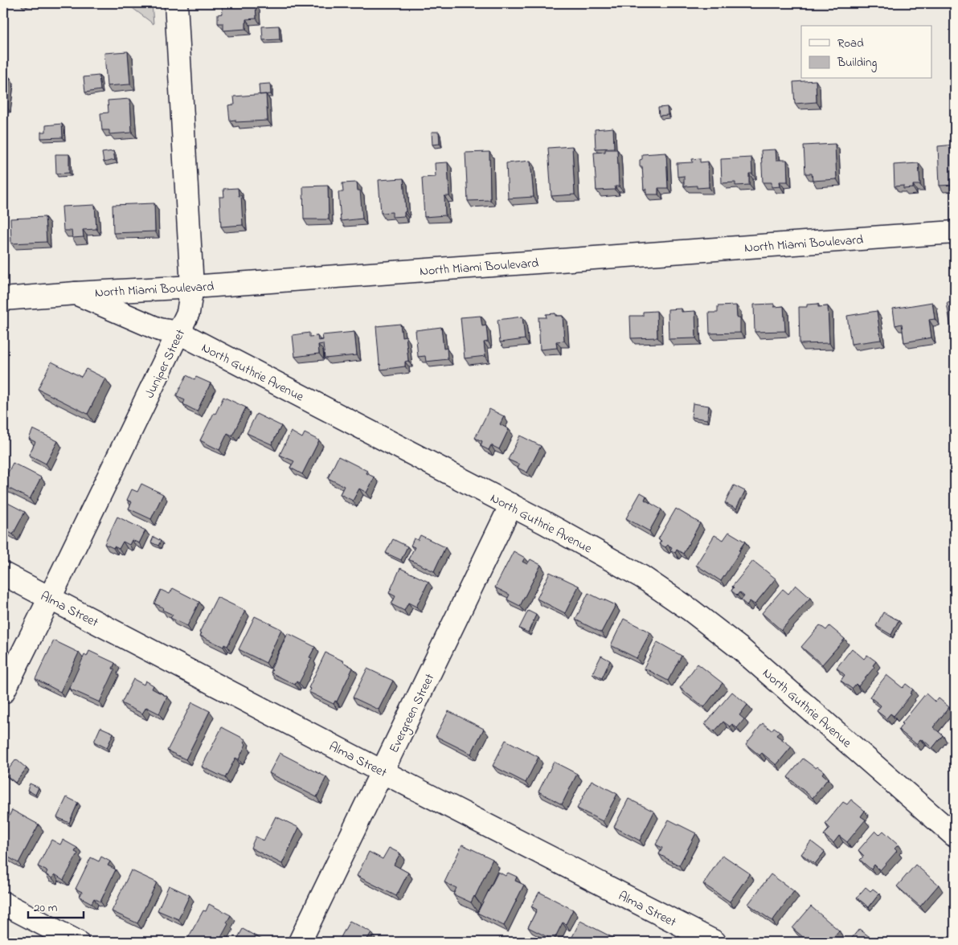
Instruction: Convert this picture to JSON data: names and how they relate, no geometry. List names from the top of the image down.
{
  "streets": {
    "street": [
      "North Miami Boulevard",
      "Juniper Street",
      "North Guthrie Avenue",
      "Alma Street",
      "Evergreen Street"
    ]
  },
  "crossings": [
    ["North Miami Boulevard", "Juniper Street"],
    ["North Miami Boulevard", "North Guthrie Avenue"],
    ["Juniper Street", "North Guthrie Avenue"],
    ["Juniper Street", "Alma Street"],
    ["North Guthrie Avenue", "Evergreen Street"],
    ["Alma Street", "Evergreen Street"]
  ],
  "legend": ["Road", "Building"],
  "scale_bar": "20 m"
}
